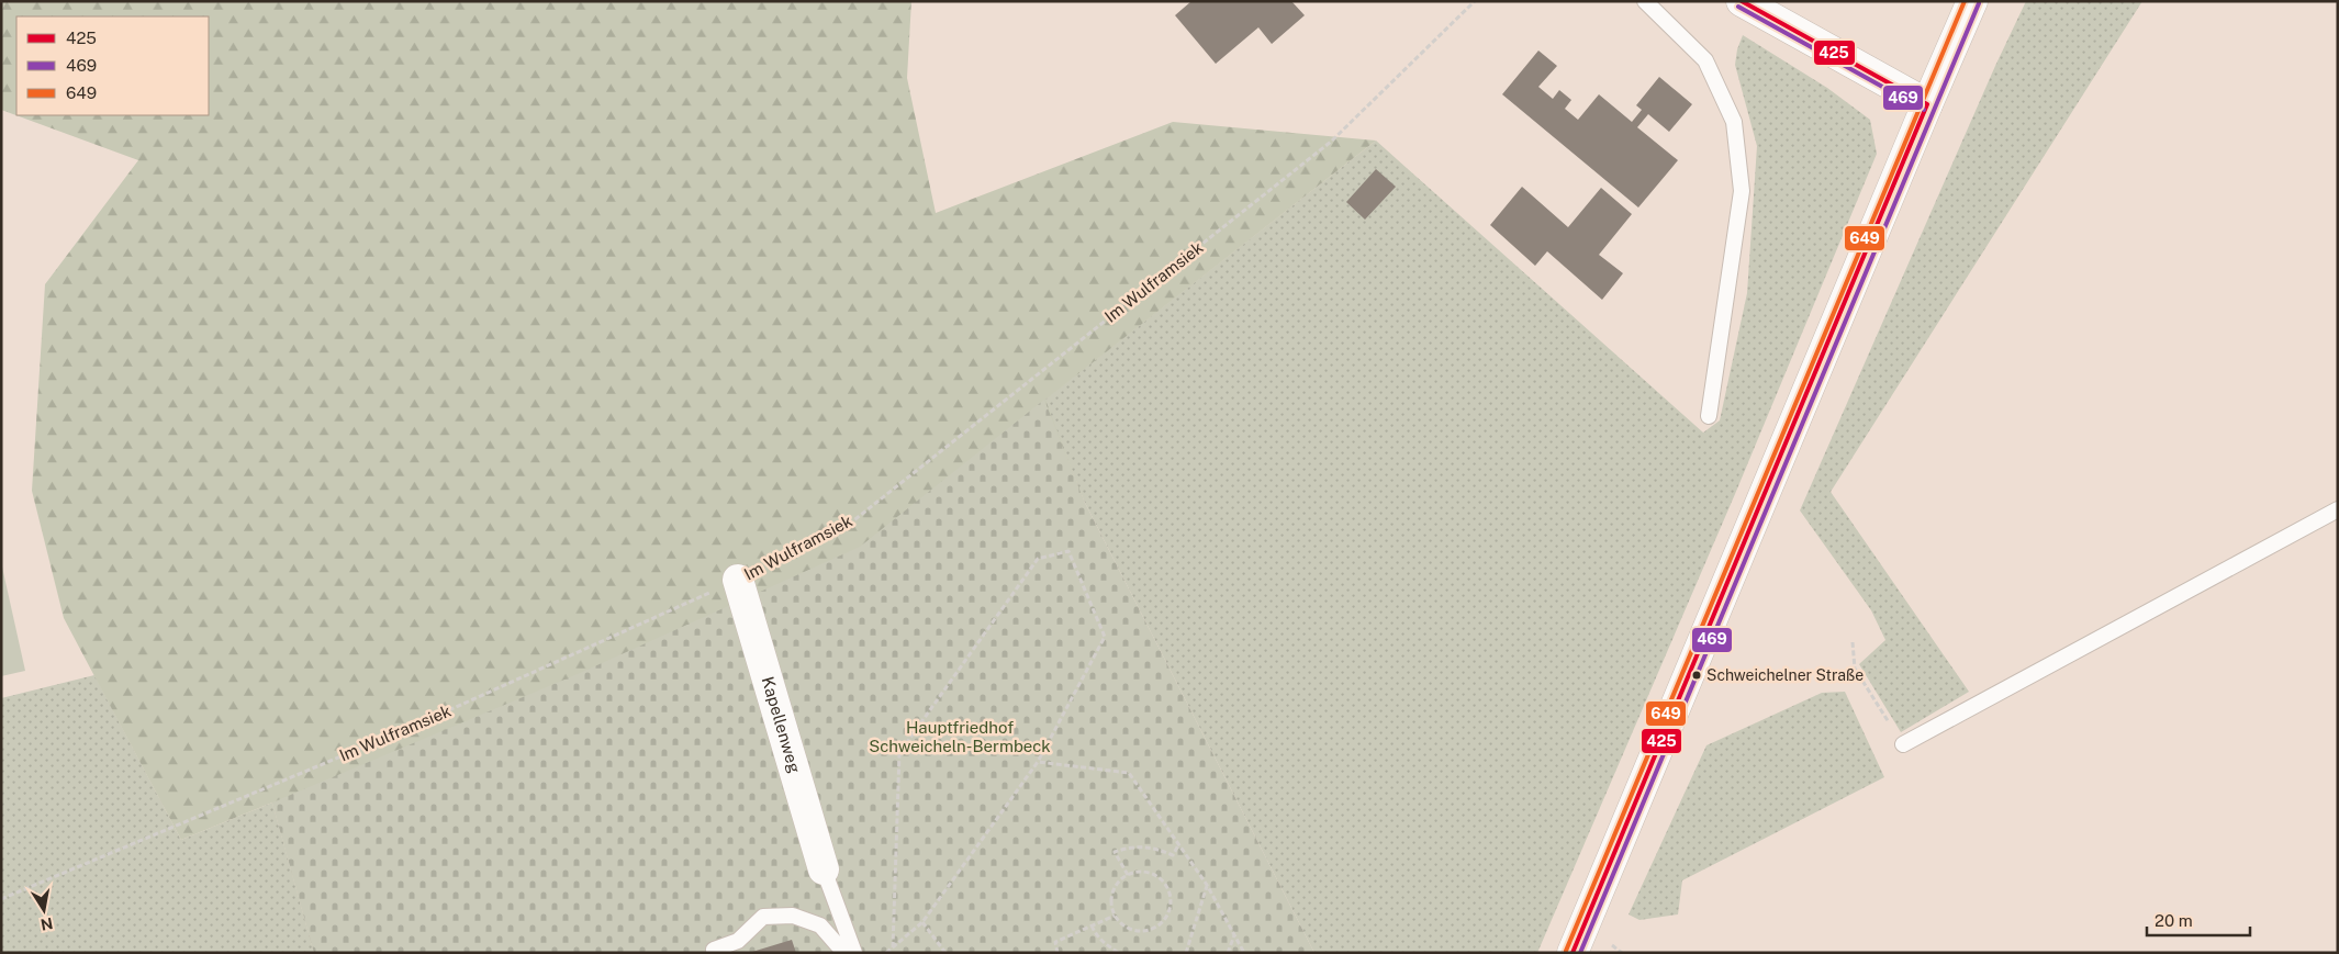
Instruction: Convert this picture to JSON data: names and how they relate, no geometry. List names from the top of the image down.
{
  "streets": {
    "street": ["Kapellenweg"],
    "path": ["Im Wulframsiek"]
  },
  "crossings": [
    ["Im Wulframsiek", "Kapellenweg"]
  ],
  "parks": ["Hauptfriedhof Schweicheln-Bermbeck"],
  "places": ["Schweichelner Straße"],
  "lines": ["transit line 425", "transit line 649", "transit line 469"],
  "legend": ["425", "469", "649"],
  "scale_bar": "20 m",
  "north": "bottom"
}
